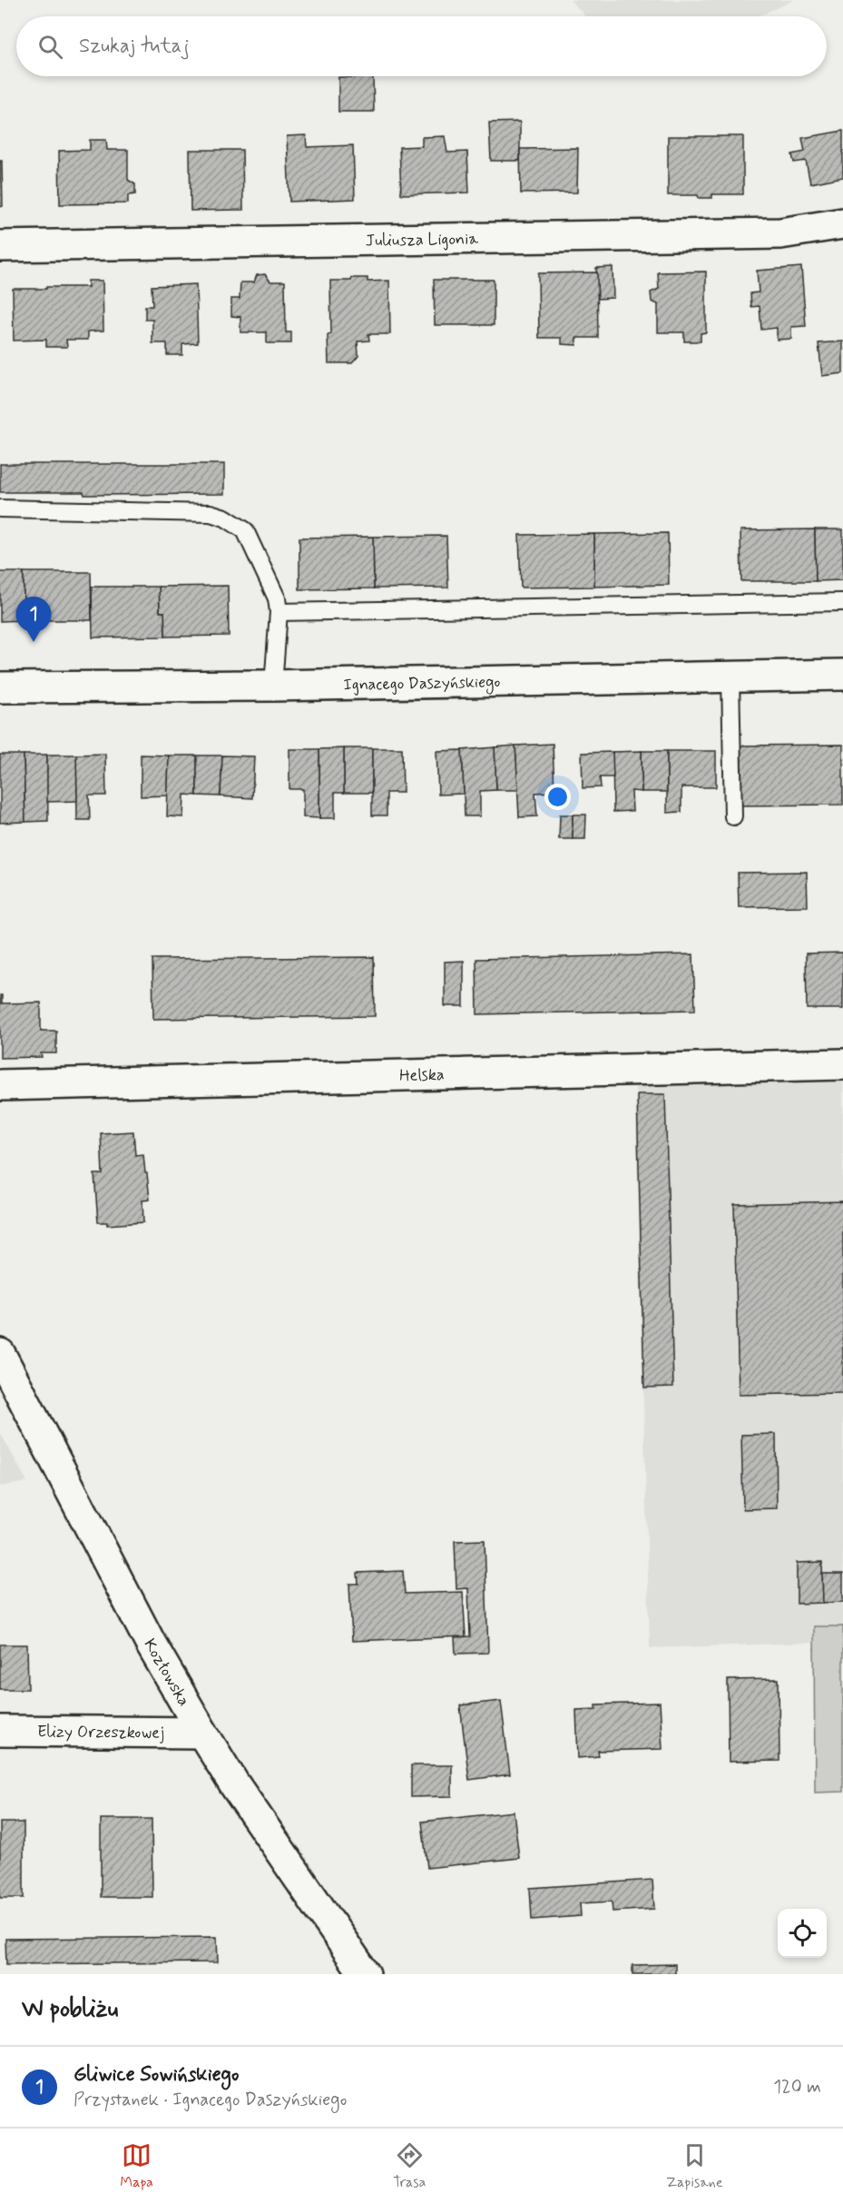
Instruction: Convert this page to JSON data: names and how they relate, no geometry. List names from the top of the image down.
{
  "streets": {
    "street": [
      "Juliusza Ligonia",
      "Ignacego Daszyńskiego",
      "Helska",
      "Kozłowska",
      "Elizy Orzeszkowej"
    ]
  },
  "crossings": [
    ["Kozłowska", "Elizy Orzeszkowej"]
  ],
  "page": {
    "search": "Szukaj tutaj",
    "pins": "1",
    "heading": "W pobliżu",
    "list": [
      {
        "mark": "1",
        "name": "Gliwice Sowińskiego",
        "note": "Przystanek · Ignacego Daszyńskiego",
        "value": "120 m"
      }
    ],
    "nav": ["Mapa", "Trasa", "Zapisane"]
  }
}
